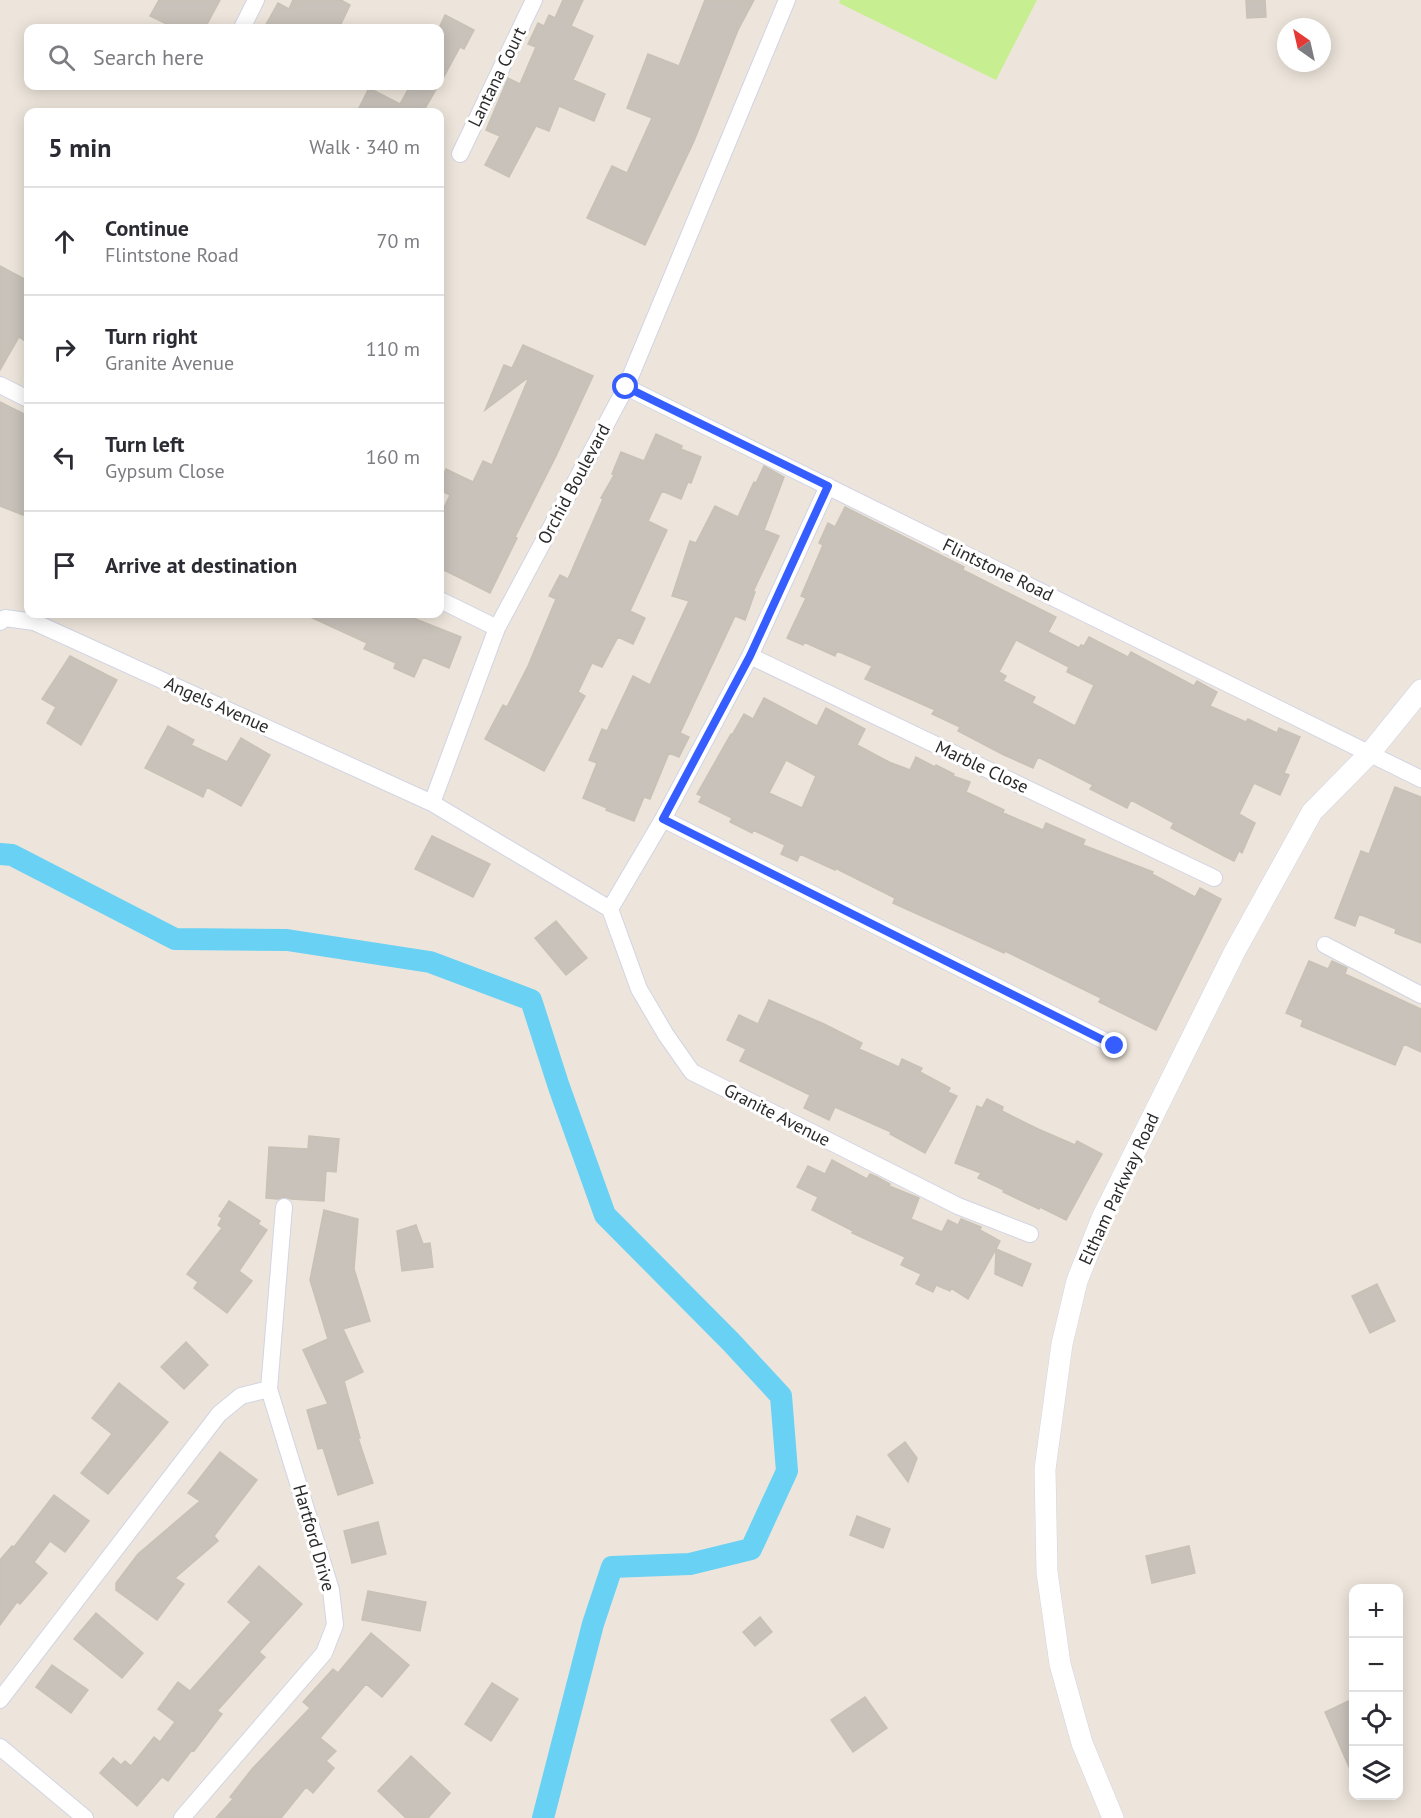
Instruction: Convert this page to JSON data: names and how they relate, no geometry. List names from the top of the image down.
{
  "streets": {
    "street": [
      "Lantana Court",
      "Orchid Boulevard",
      "Flintstone Road",
      "Angels Avenue",
      "Marble Close",
      "Granite Avenue",
      "Eltham Parkway Road",
      "Hartford Drive"
    ]
  },
  "crossings": [
    ["Orchid Boulevard", "Flintstone Road"],
    ["Orchid Boulevard", "Angels Avenue"],
    ["Flintstone Road", "Eltham Parkway Road"]
  ],
  "north": "top left",
  "page": {
    "search": "Search here",
    "heading": ["5 min", "Walk · 340 m"],
    "list": [
      ["Continue", "Flintstone Road", "70 m"],
      ["Turn right", "Granite Avenue", "110 m"],
      ["Turn left", "Gypsum Close", "160 m"],
      "Arrive at destination"
    ],
    "map_buttons": ["+", "−"]
  }
}
